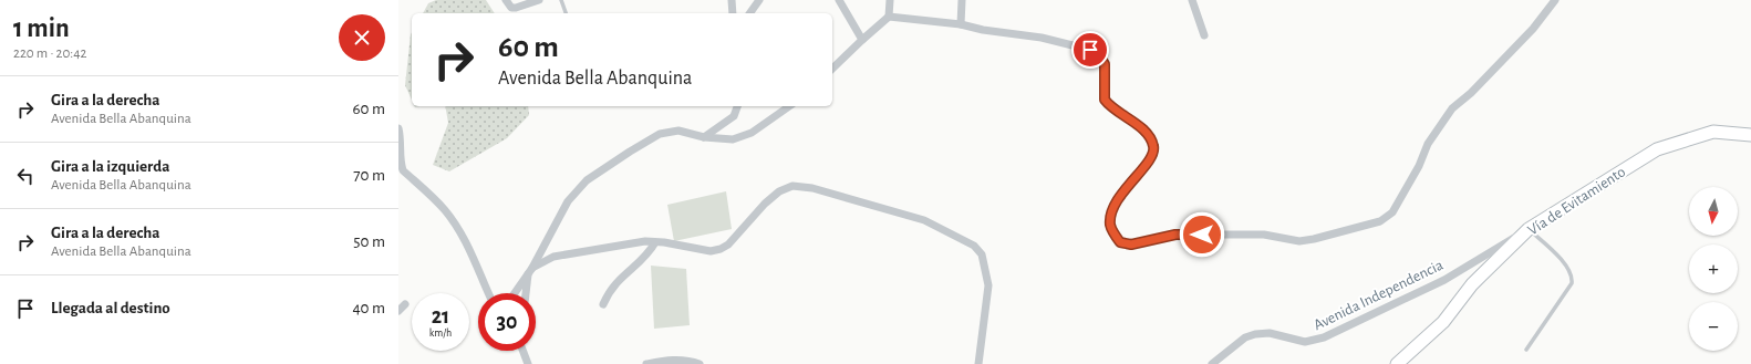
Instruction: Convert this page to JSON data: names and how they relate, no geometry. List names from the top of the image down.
{
  "streets": {
    "main road": ["Vía de Evitamiento"],
    "street": ["Avenida Independencia"]
  },
  "crossings": [
    ["Vía de Evitamiento", "Avenida Independencia"]
  ],
  "north": "bottom",
  "page": {
    "heading": ["1 min", "220 m · 20:42"],
    "turn": ["60 m", "Avenida Bella Abanquina"],
    "list": [
      {
        "name": "Gira a la derecha",
        "note": "Avenida Bella Abanquina",
        "value": "60 m"
      },
      {
        "name": "Gira a la izquierda",
        "note": "Avenida Bella Abanquina",
        "value": "70 m"
      },
      {
        "name": "Gira a la derecha",
        "note": "Avenida Bella Abanquina",
        "value": "50 m"
      },
      {
        "name": "Llegada al destino",
        "value": "40 m"
      }
    ],
    "map_buttons": ["+", "−"],
    "speed": "21 km/h",
    "limit": "30"
  }
}
